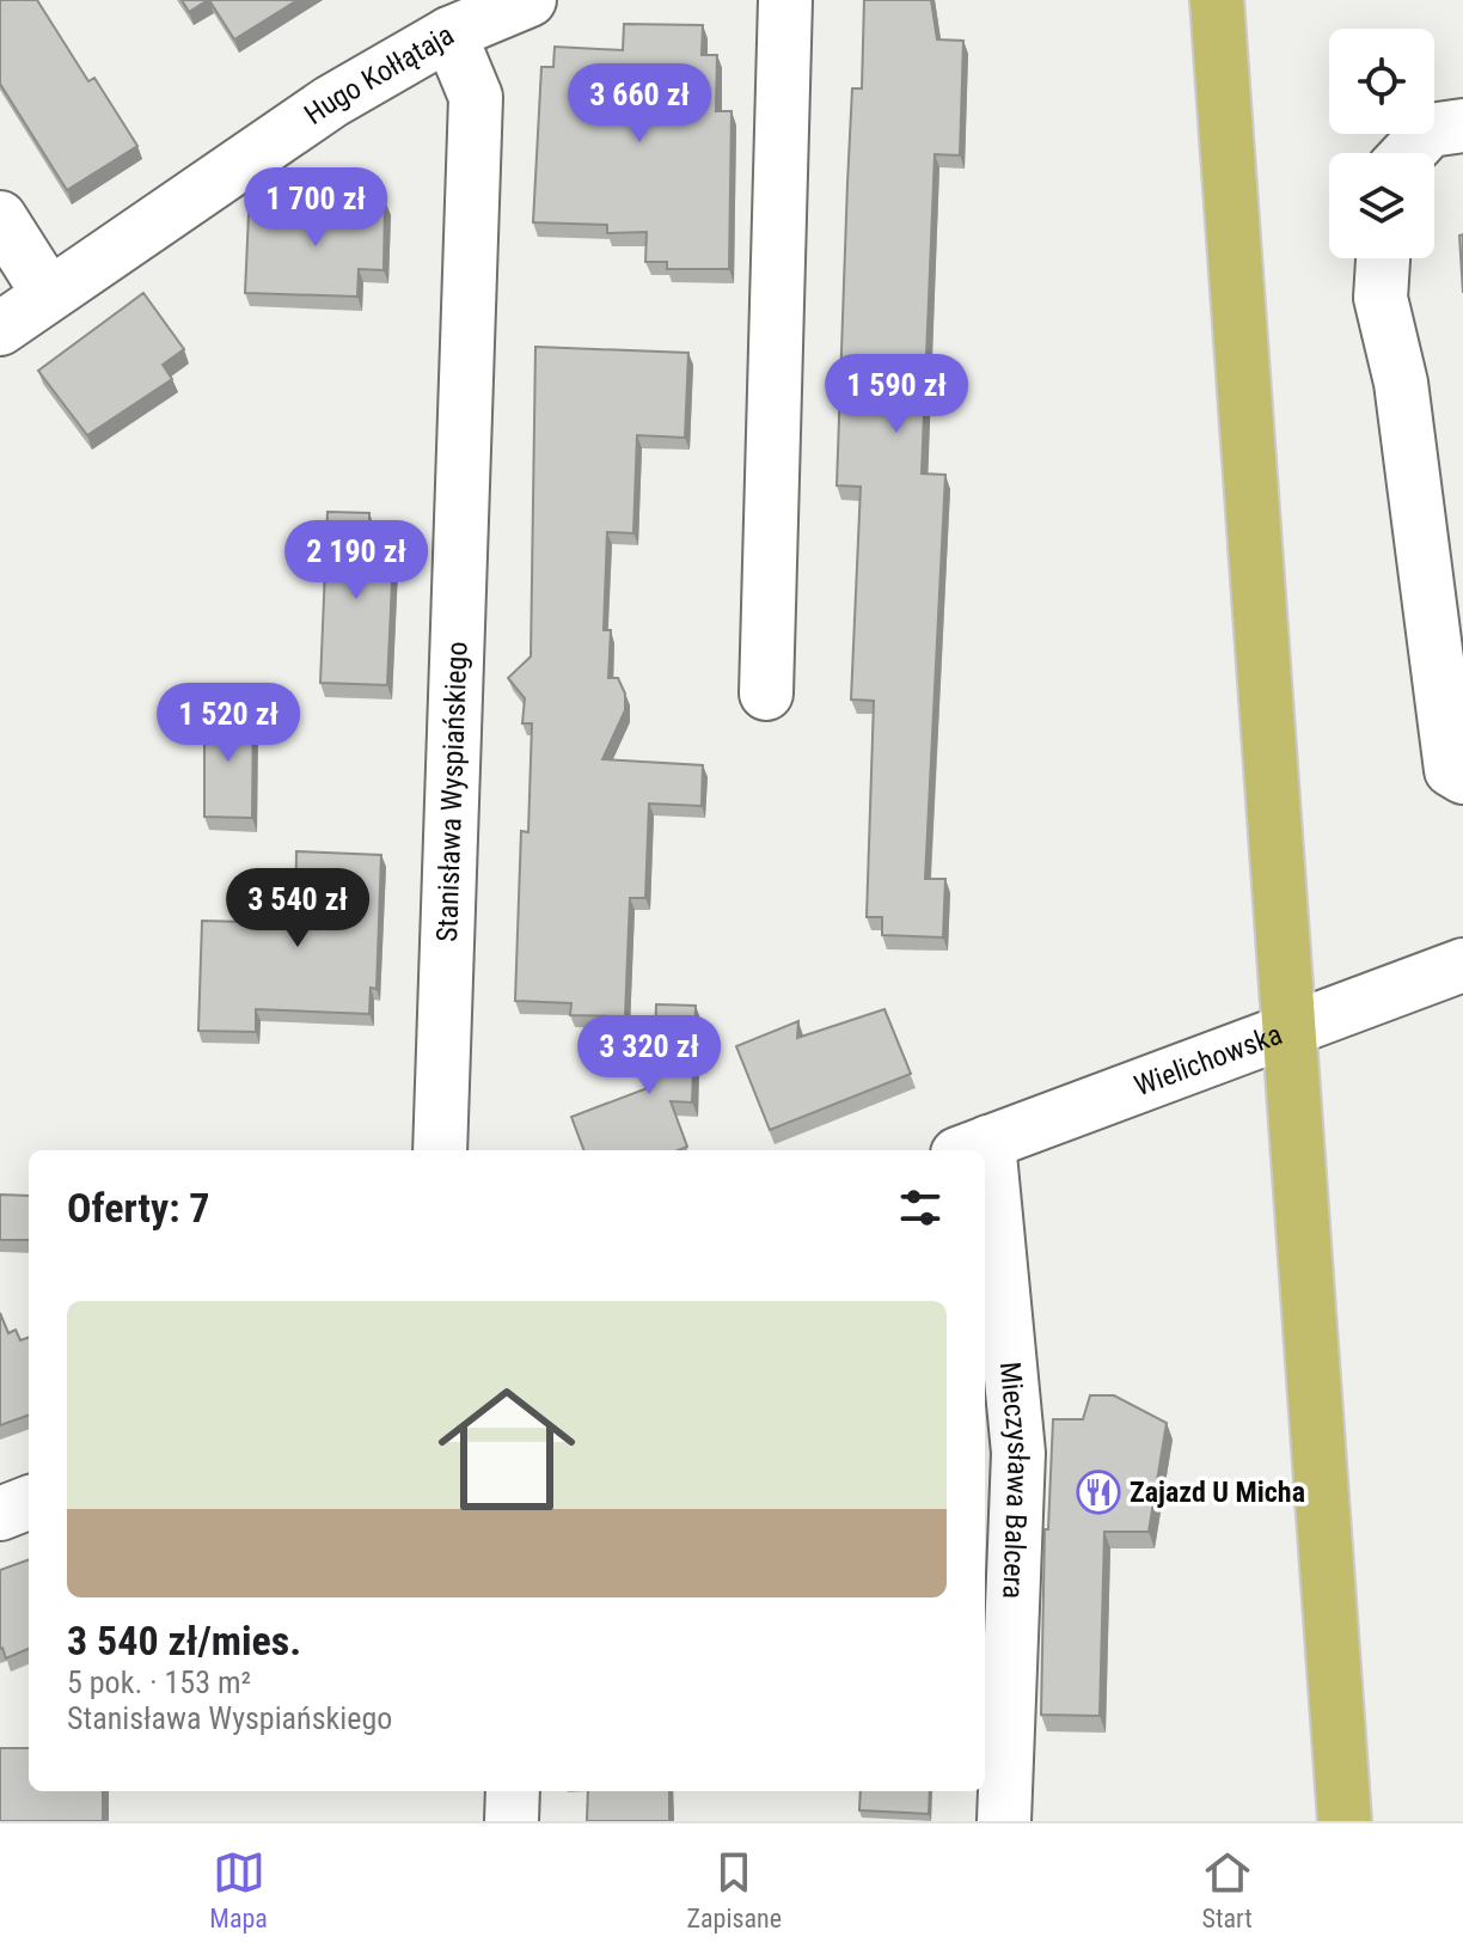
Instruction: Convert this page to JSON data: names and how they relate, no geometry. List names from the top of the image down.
{
  "streets": {
    "street": [
      "Hugo Kołłątaja",
      "Stanisława Wyspiańskiego",
      "Wielichowska",
      "Mieczysława Balcera"
    ]
  },
  "crossings": [
    ["Hugo Kołłątaja", "Stanisława Wyspiańskiego"]
  ],
  "places": {
    "restaurant": ["Zajazd U Micha"]
  },
  "page": {
    "price": [
      "3 660 zł",
      "1 700 zł",
      "1 590 zł",
      "2 190 zł",
      "1 520 zł",
      "3 540 zł",
      "3 320 zł"
    ],
    "heading": "Oferty: 7",
    "list": [
      {
        "name": "3 540 zł/mies.",
        "note": "5 pok. · 153 m² · Stanisława Wyspiańskiego"
      }
    ],
    "tabs": ["Mapa", "Zapisane", "Start"]
  }
}
